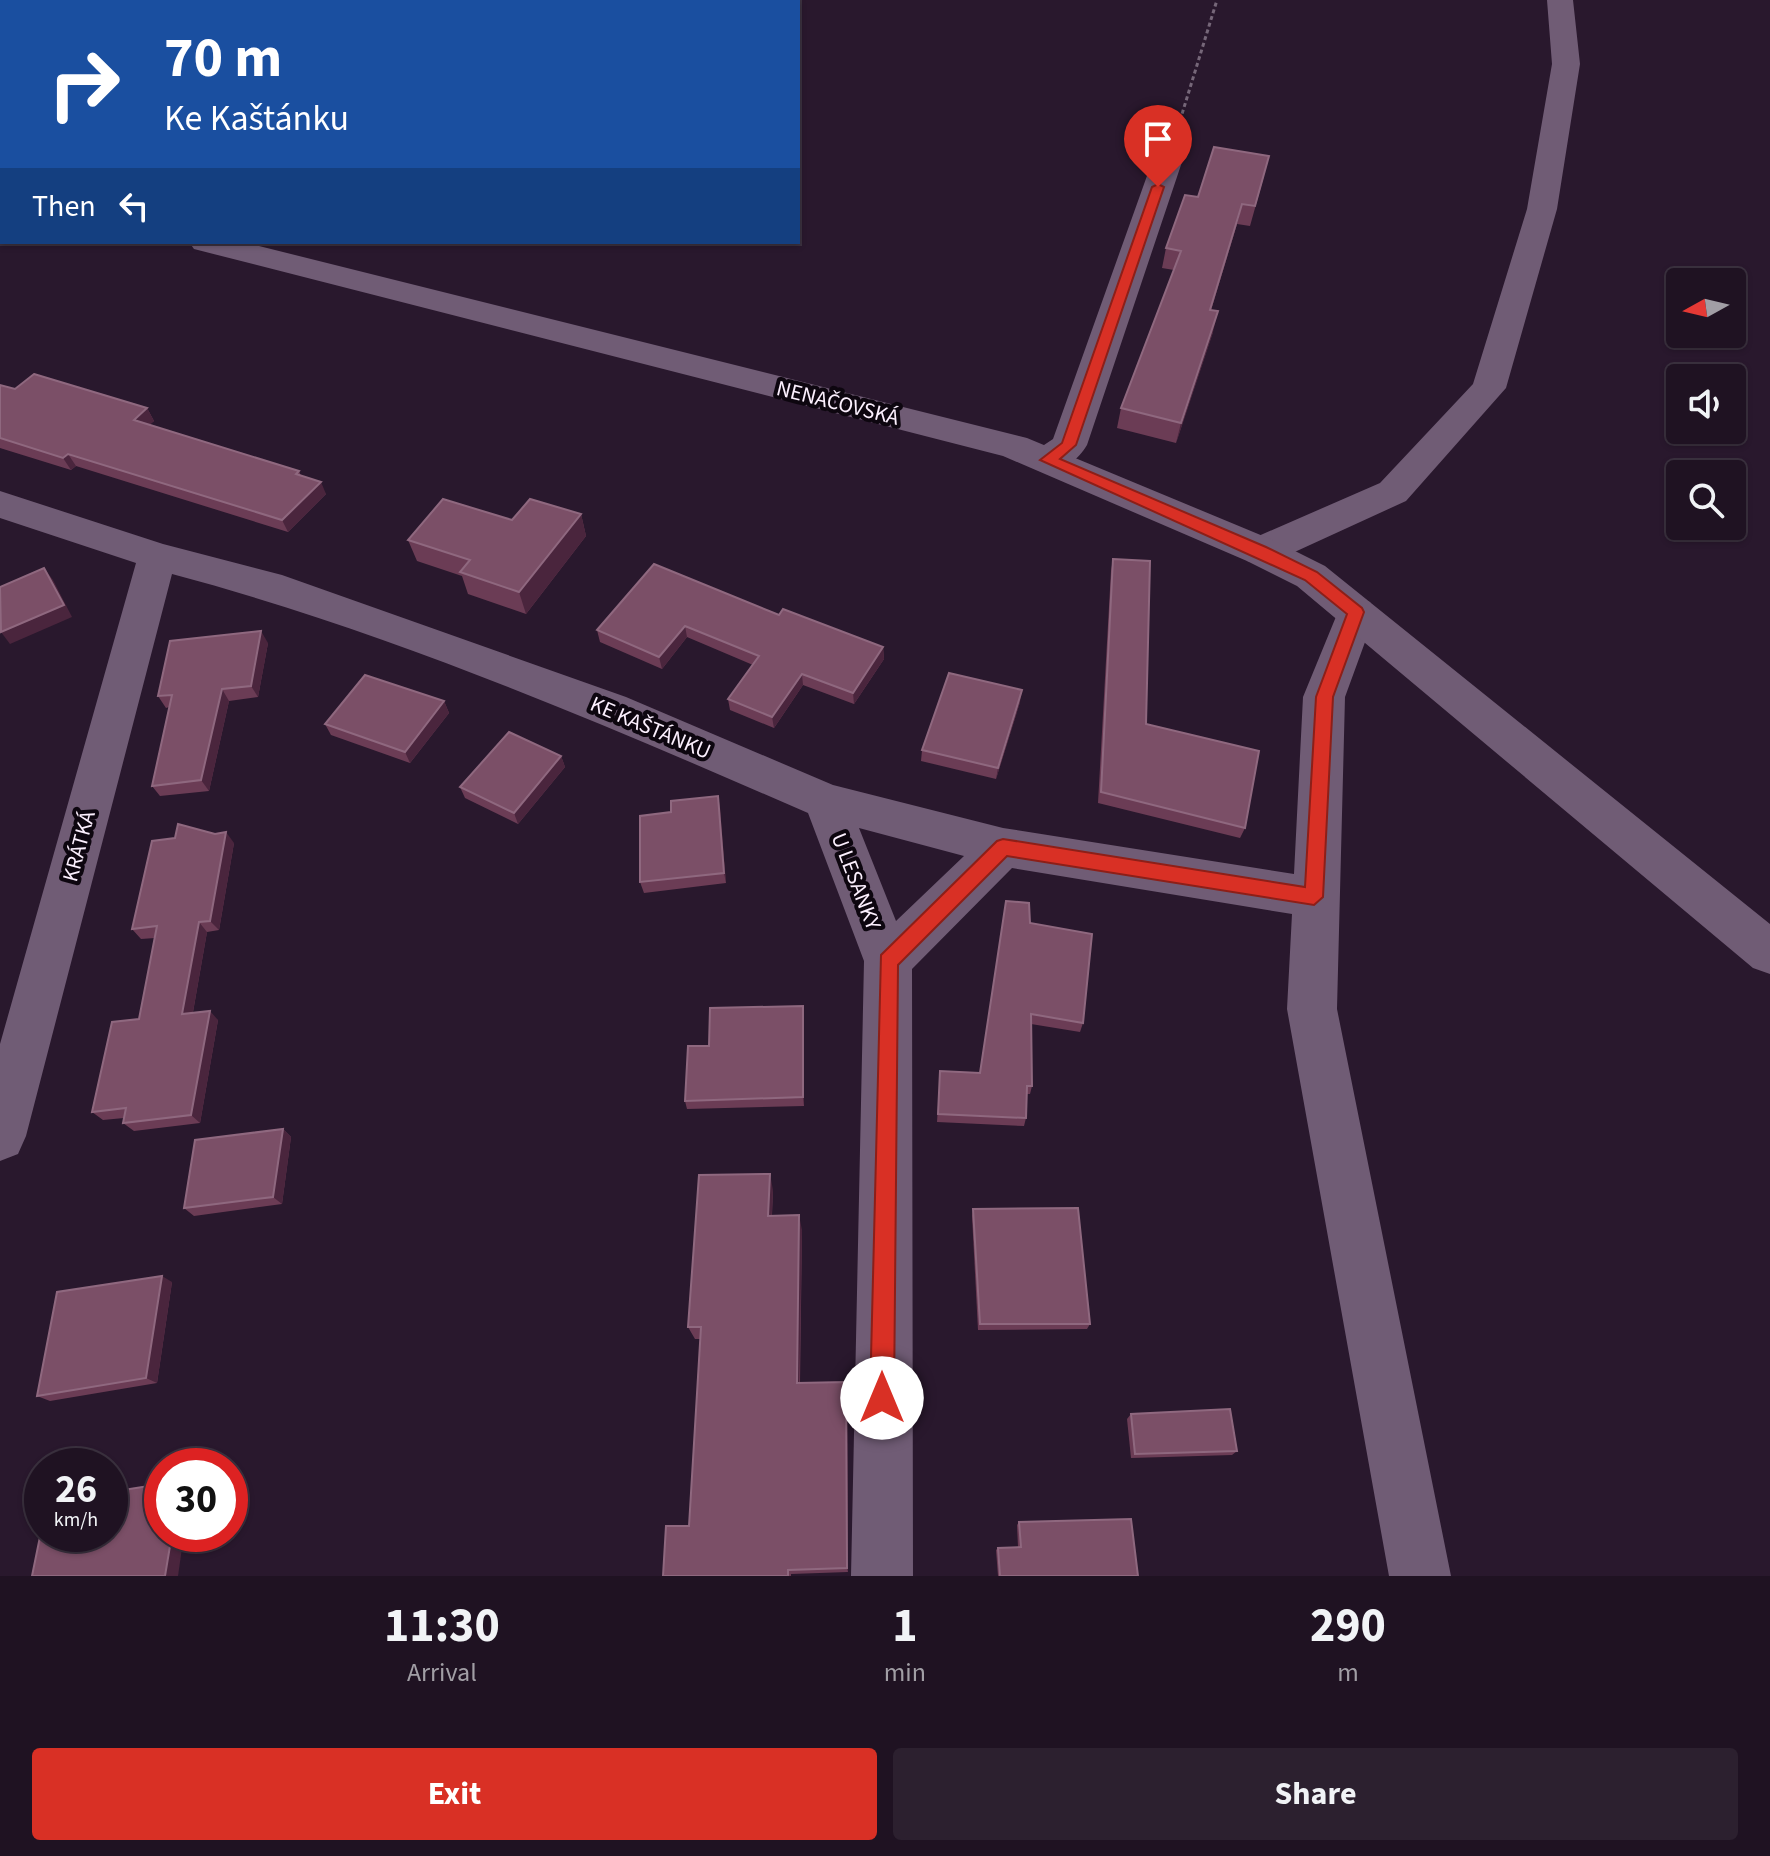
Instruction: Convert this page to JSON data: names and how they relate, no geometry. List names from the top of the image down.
{
  "streets": {
    "street": [
      "NENAČOVSKÁ",
      "KE KAŠTÁNKU",
      "KRÁTKÁ",
      "U LESANKY"
    ]
  },
  "crossings": [
    ["KE KAŠTÁNKU", "KRÁTKÁ"],
    ["KE KAŠTÁNKU", "U LESANKY"]
  ],
  "north": "left",
  "page": {
    "turn": ["70 m", "Ke Kaštánku"],
    "then": "Then",
    "speed": "26 km/h",
    "limit": "30",
    "eta": [
      "11:30",
      "Arrival",
      "1",
      "min",
      "290",
      "m"
    ],
    "buttons": ["Exit", "Share"]
  }
}
